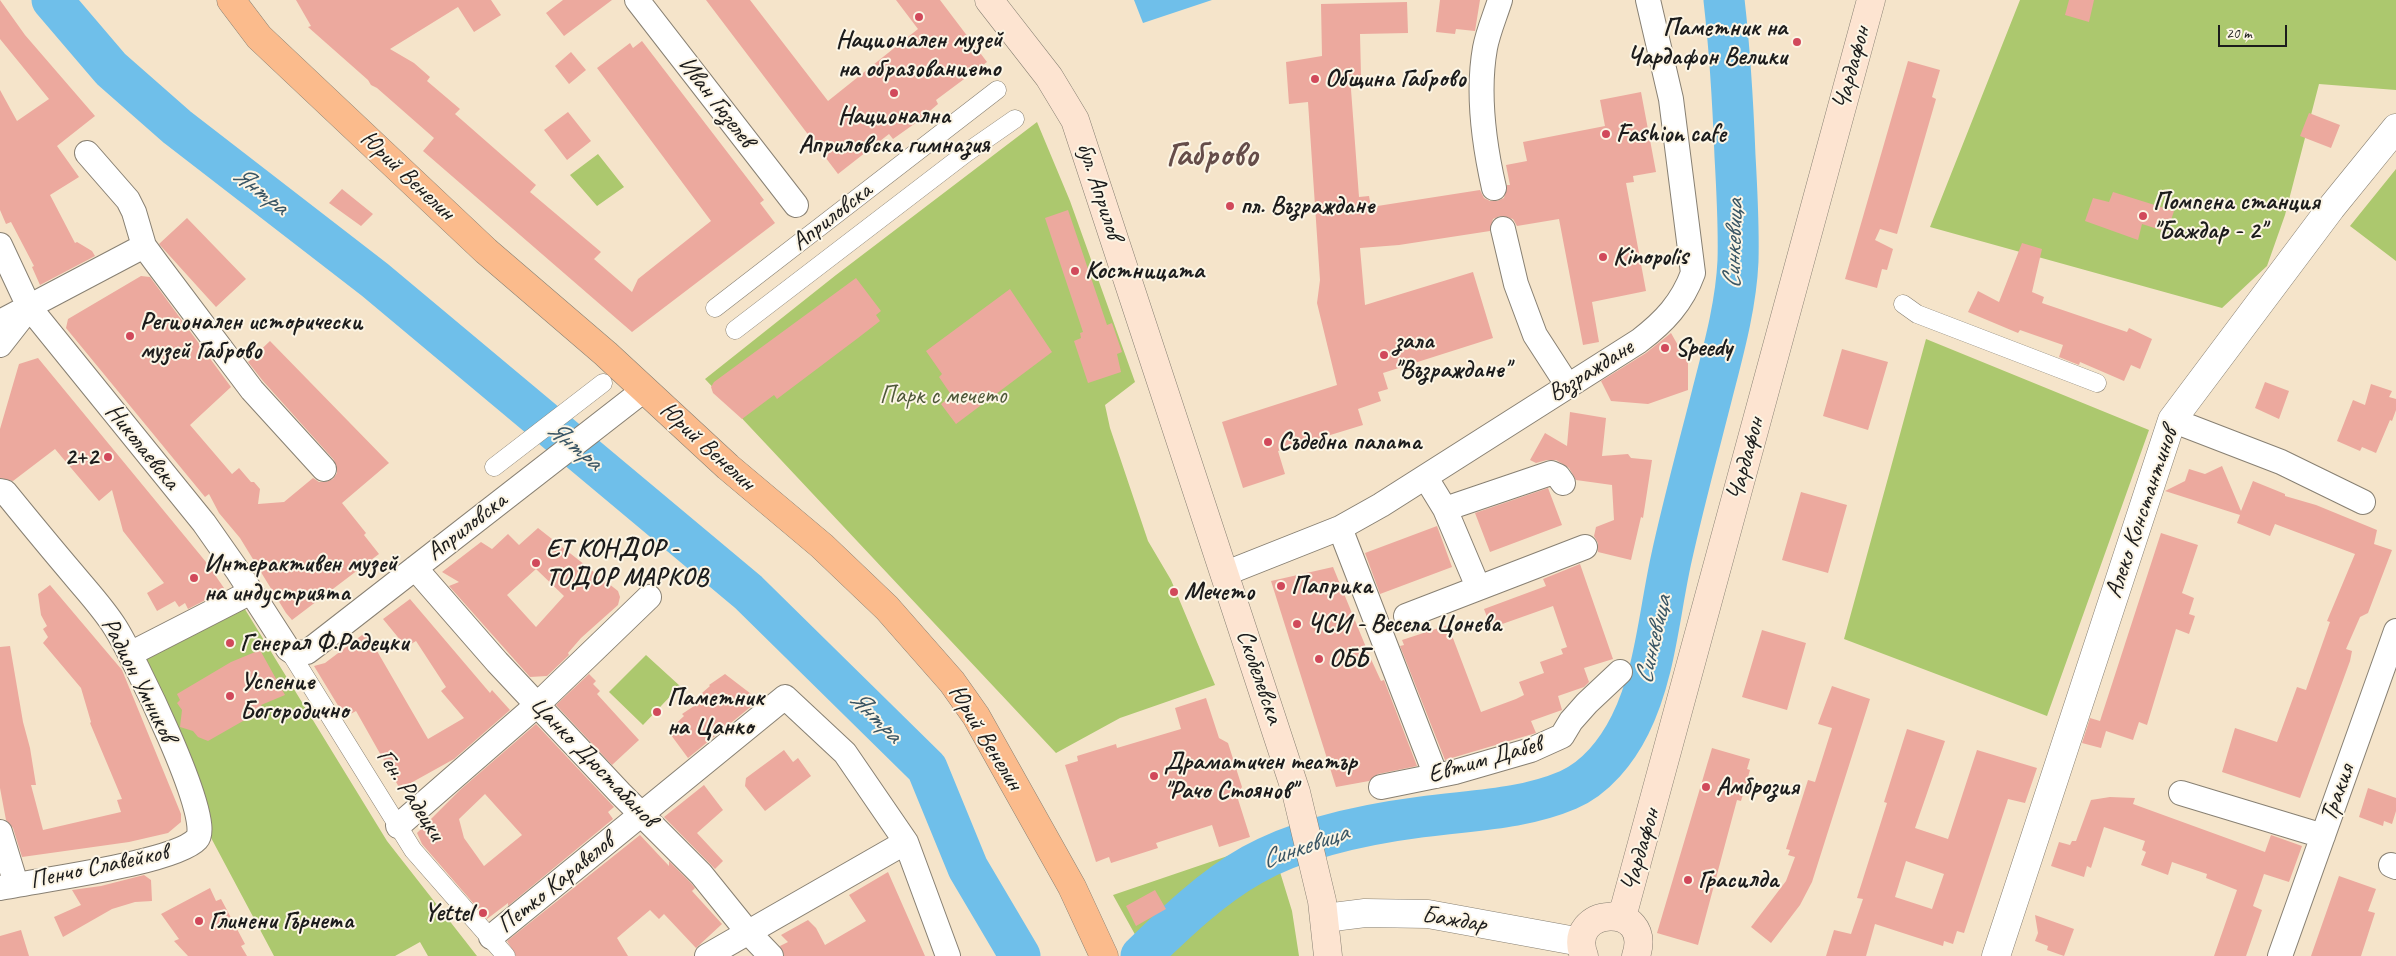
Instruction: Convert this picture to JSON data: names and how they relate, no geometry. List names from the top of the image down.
{
  "streets": {
    "main road": [
      "Чардафон",
      "Юрий Венелин",
      "бул. Априлов",
      "Скобелевска"
    ],
    "street": [
      "Иван Гюзелев",
      "Априловска",
      "Възраждане",
      "Николаевска",
      "Алеко Константинов",
      "Радион Умников",
      "Евтим Дабев",
      "Цанко Дюстабанов",
      "Тракия",
      "Ген. Радецки",
      "Пенчо Славейков",
      "Петко Каравелов",
      "Баждар"
    ]
  },
  "crossings": [
    ["Юрий Венелин", "Априловска"],
    ["бул. Априлов", "Възраждане"],
    ["бул. Априлов", "Скобелевска"],
    ["Априловска", "Николаевска"],
    ["Априловска", "Цанко Дюстабанов"],
    ["Априловска", "Ген. Радецки"],
    ["Възраждане", "Скобелевска"],
    ["Николаевска", "Ген. Радецки"],
    ["Скобелевска", "Баждар"],
    ["Радион Умников", "Пенчо Славейков"],
    ["Цанко Дюстабанов", "Петко Каравелов"],
    ["Ген. Радецки", "Петко Каравелов"]
  ],
  "districts": ["Габрово"],
  "water": ["Янтра", "Синкевица"],
  "parks": ["Парк с мечето"],
  "places": [
    "Национален музей на образованието",
    "Паметник на Чардафон Велики",
    "Община Габрово",
    "Национална Априловска гимназия",
    "Fashion cafe",
    "пл. Възраждане",
    "Помпена станция \"Баждар - 2\"",
    "Kinopolis",
    "Костницата",
    "Регионален исторически музей Габрово",
    "Speedy",
    "зала \"Възраждане\"",
    "Съдебна палата",
    "2+2",
    "ЕТ КОНДОР - ТОДОР МАРКОВ",
    "Интерактивен музей на индустрията",
    "Паприка",
    "Мечето",
    "ЧСИ - Весела Цонева",
    "Генерал Ф.Радецки",
    "ОББ",
    "Успение Богородично",
    "Паметник на Цанко",
    "Драматичен театър \"Рачо Стоянов\"",
    "Амброзия",
    "Грасилда",
    "Yettel",
    "Глинени Гърнета"
  ],
  "scale_bar": "20 m"
}
